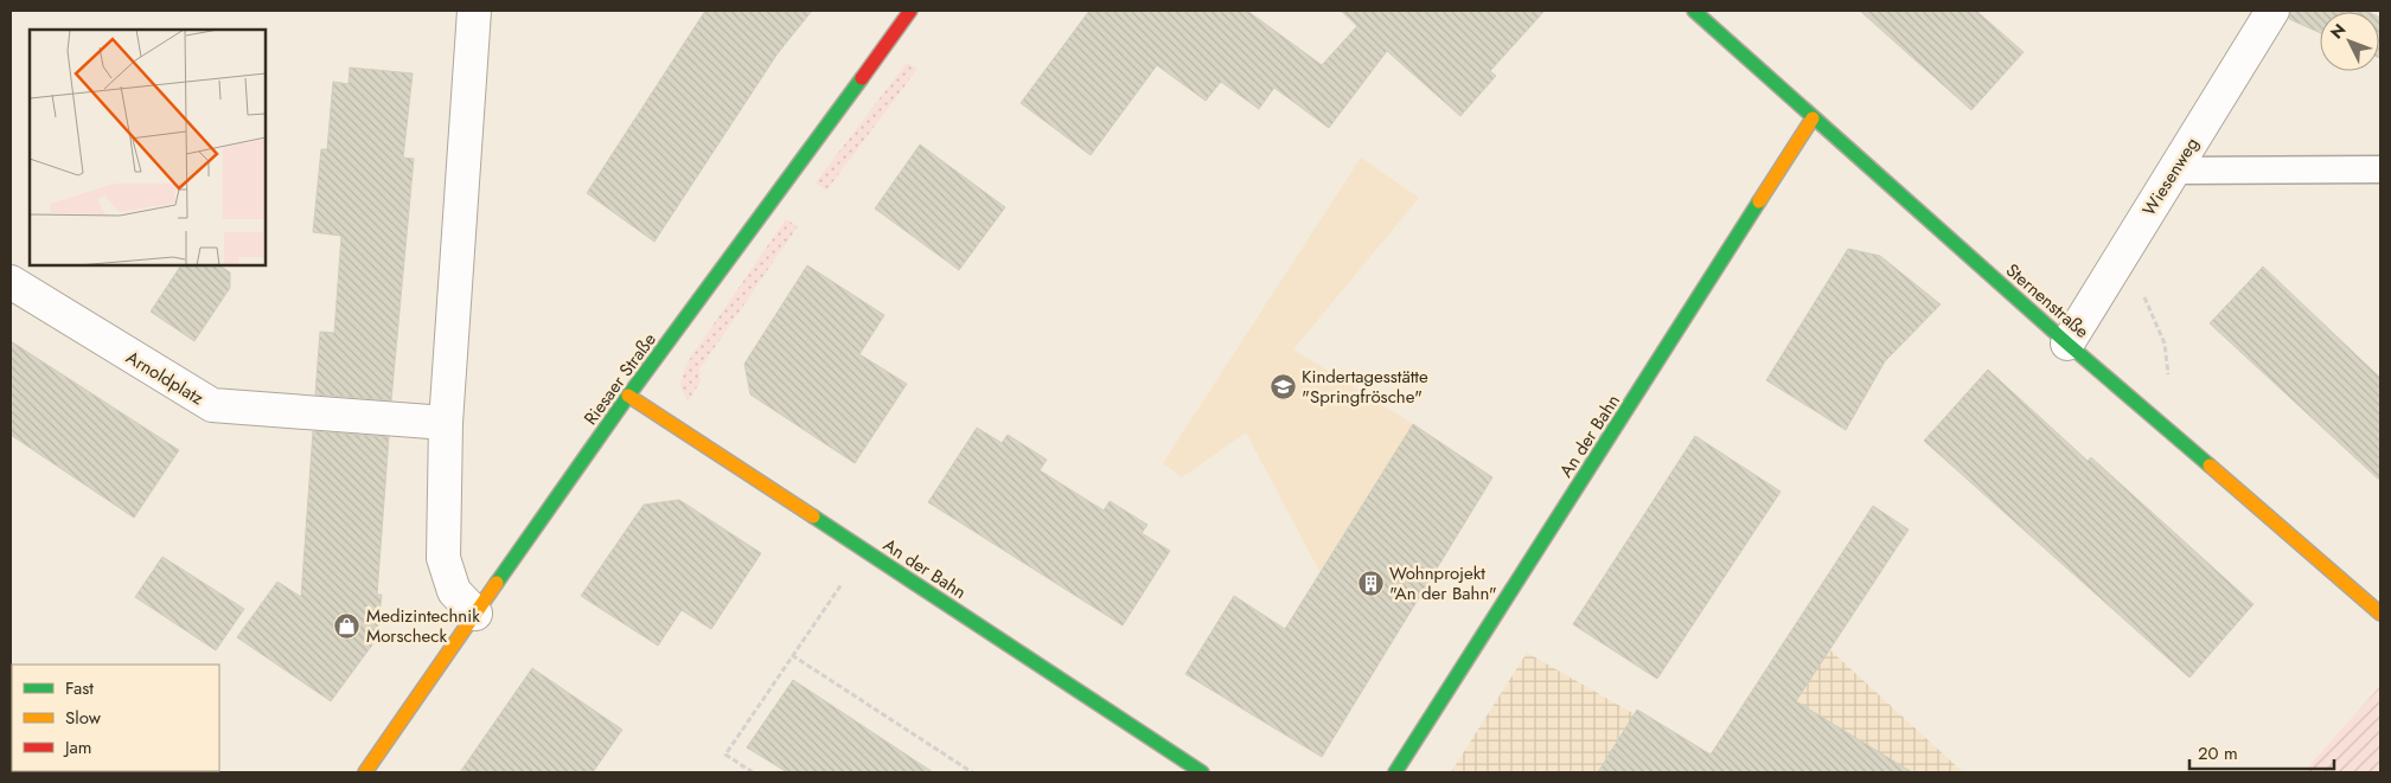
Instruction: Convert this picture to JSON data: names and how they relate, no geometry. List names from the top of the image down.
{
  "streets": {
    "street": [
      "Wiesenweg",
      "Sternenstraße",
      "Arnoldplatz",
      "Riesaer Straße",
      "An der Bahn"
    ]
  },
  "crossings": [
    ["Wiesenweg", "Sternenstraße"],
    ["Sternenstraße", "An der Bahn"],
    ["Riesaer Straße", "An der Bahn"]
  ],
  "places": {
    "school or university": ["Kindertagesstätte \"Springfrösche\""],
    "building": ["Wohnprojekt \"An der Bahn\""],
    "shop": ["Medizintechnik Morscheck"]
  },
  "legend": ["Fast", "Slow", "Jam"],
  "scale_bar": "20 m",
  "north": "top left"
}
